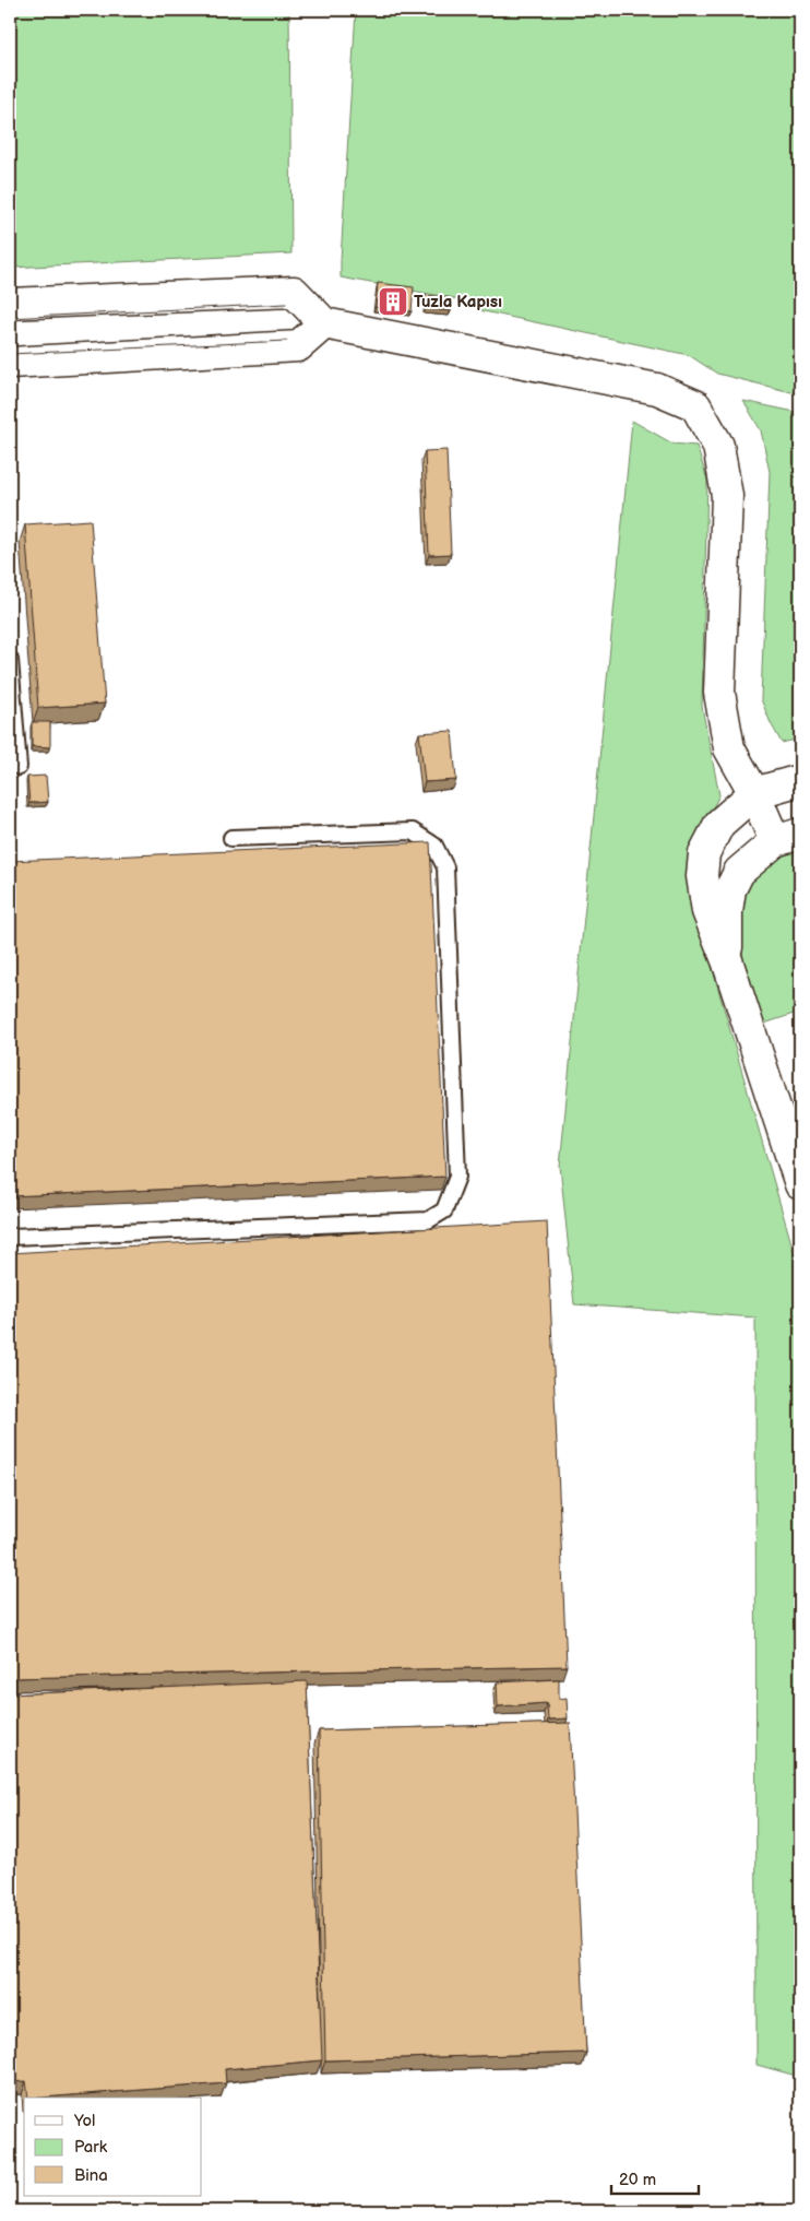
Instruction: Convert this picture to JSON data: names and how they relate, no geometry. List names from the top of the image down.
{
  "places": {
    "building": ["Tuzla Kapısı"]
  },
  "legend": ["Yol", "Park", "Bina"],
  "scale_bar": "20 m"
}
